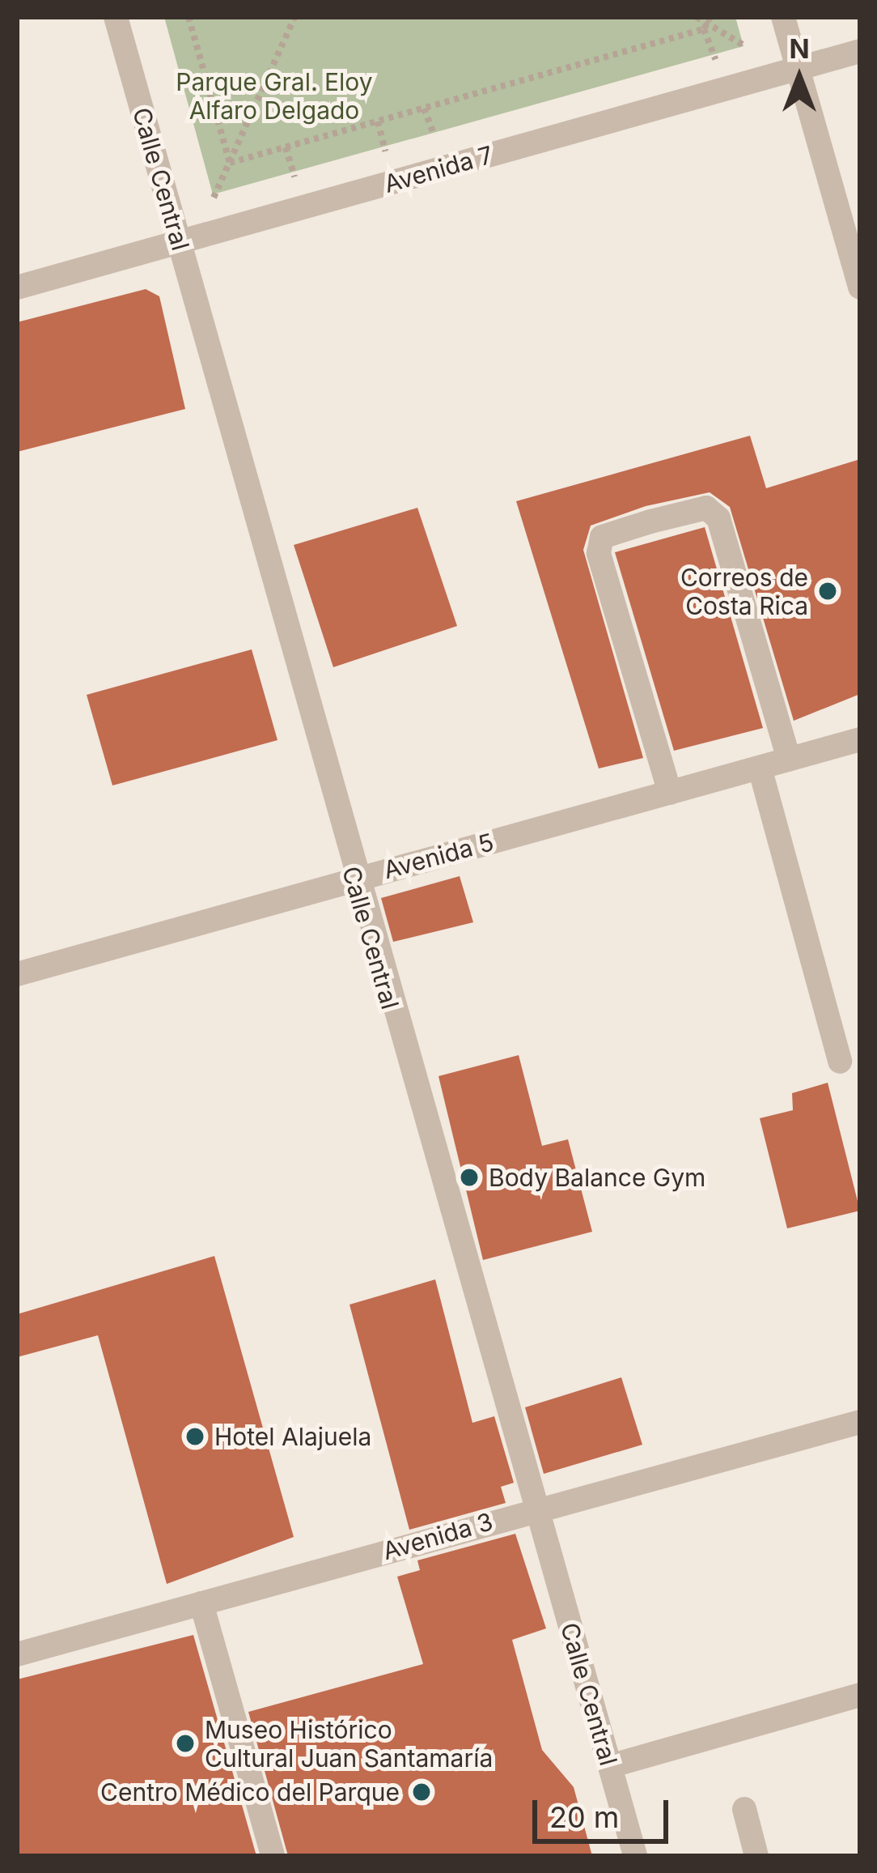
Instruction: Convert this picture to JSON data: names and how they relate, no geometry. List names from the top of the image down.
{
  "streets": {
    "street": [
      "Avenida 7",
      "Calle Central",
      "Avenida 5",
      "Avenida 3"
    ]
  },
  "crossings": [
    ["Avenida 7", "Calle Central"],
    ["Calle Central", "Avenida 5"],
    ["Calle Central", "Avenida 3"]
  ],
  "parks": ["Parque Gral. Eloy Alfaro Delgado"],
  "places": [
    "Correos de Costa Rica",
    "Body Balance Gym",
    "Hotel Alajuela",
    "Museo Histórico Cultural Juan Santamaría",
    "Centro Médico del Parque"
  ],
  "scale_bar": "20 m",
  "north": "top"
}
